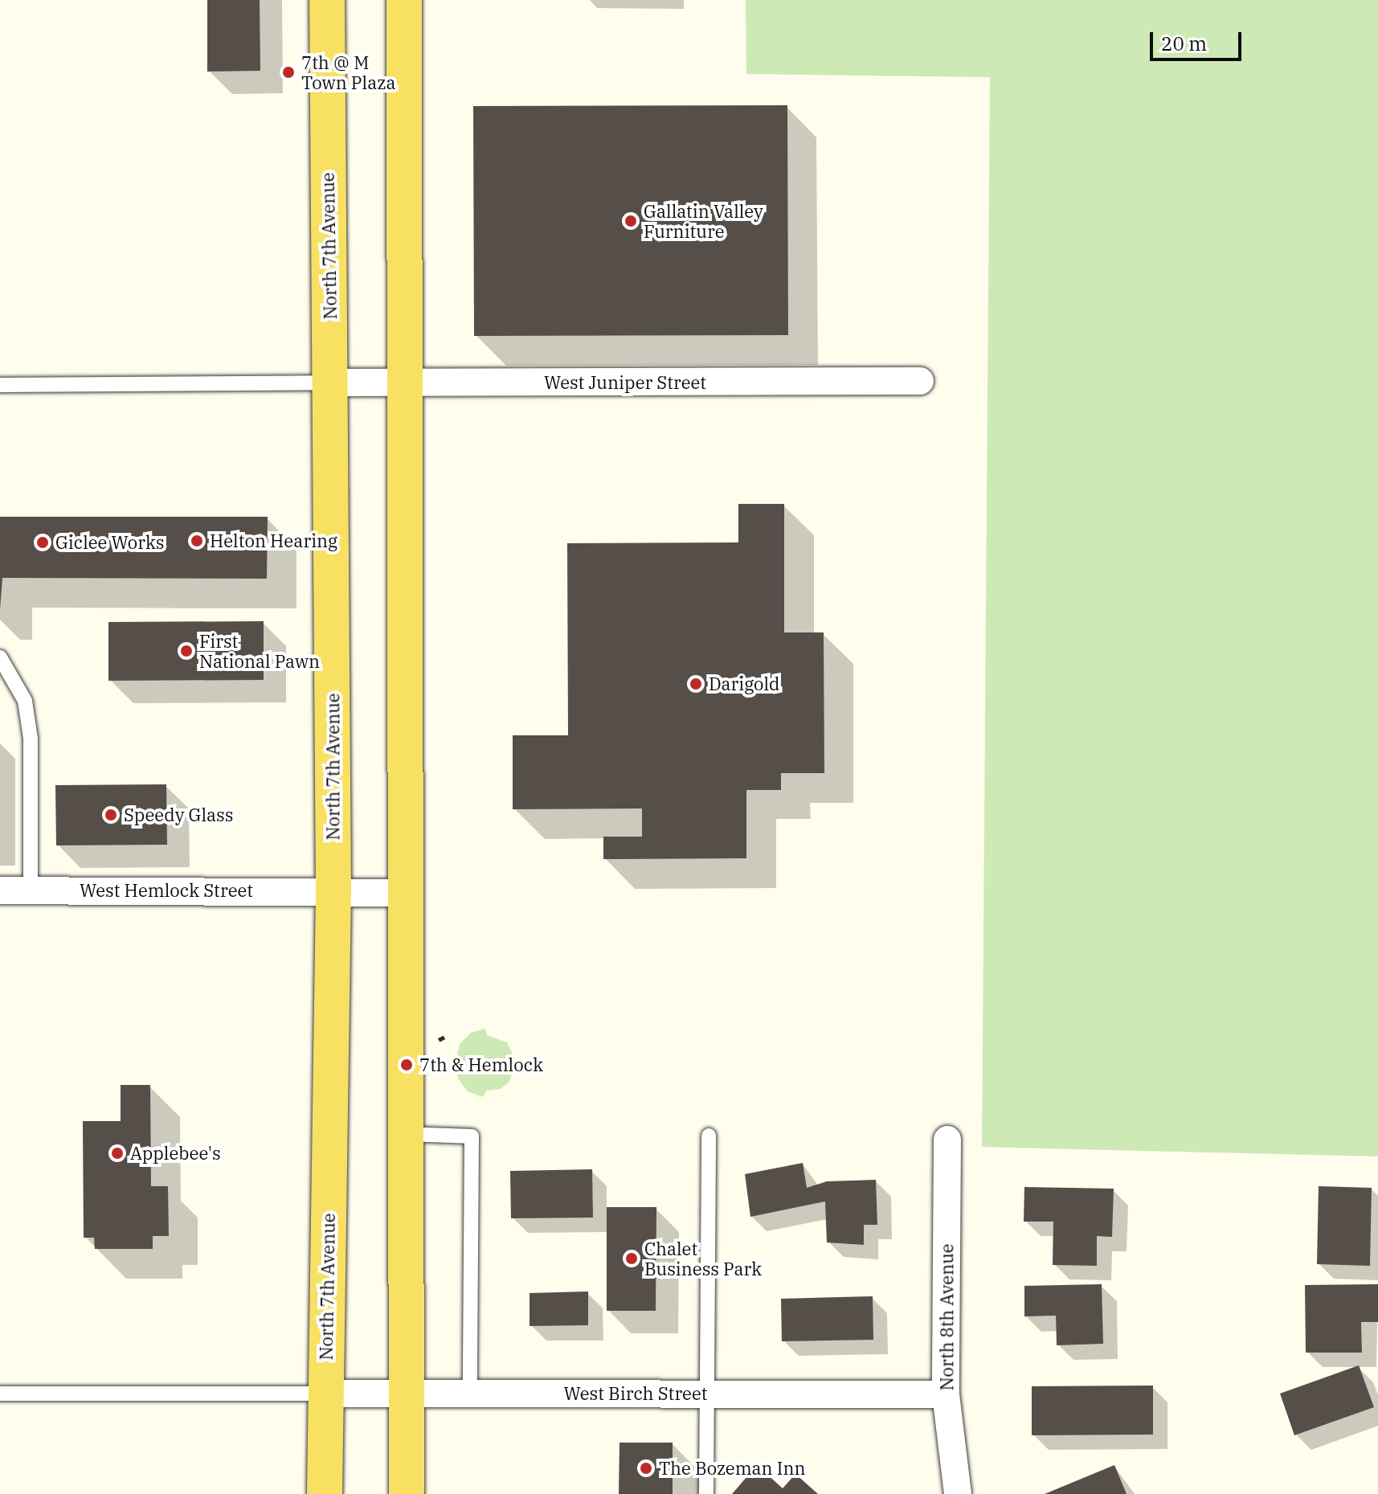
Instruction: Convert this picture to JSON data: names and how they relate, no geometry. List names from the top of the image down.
{
  "streets": {
    "main road": ["North 7th Avenue"],
    "street": [
      "West Juniper Street",
      "West Hemlock Street",
      "North 8th Avenue",
      "West Birch Street"
    ]
  },
  "crossings": [
    ["North 7th Avenue", "West Juniper Street"],
    ["North 7th Avenue", "West Hemlock Street"],
    ["North 7th Avenue", "West Birch Street"],
    ["North 8th Avenue", "West Birch Street"]
  ],
  "places": [
    "7th @ M Town Plaza",
    "Gallatin Valley Furniture",
    "Helton Hearing",
    "Giclee Works",
    "First National Pawn",
    "Darigold",
    "Speedy Glass",
    "7th & Hemlock",
    "Applebee's",
    "Chalet Business Park",
    "The Bozeman Inn"
  ],
  "scale_bar": "20 m"
}
